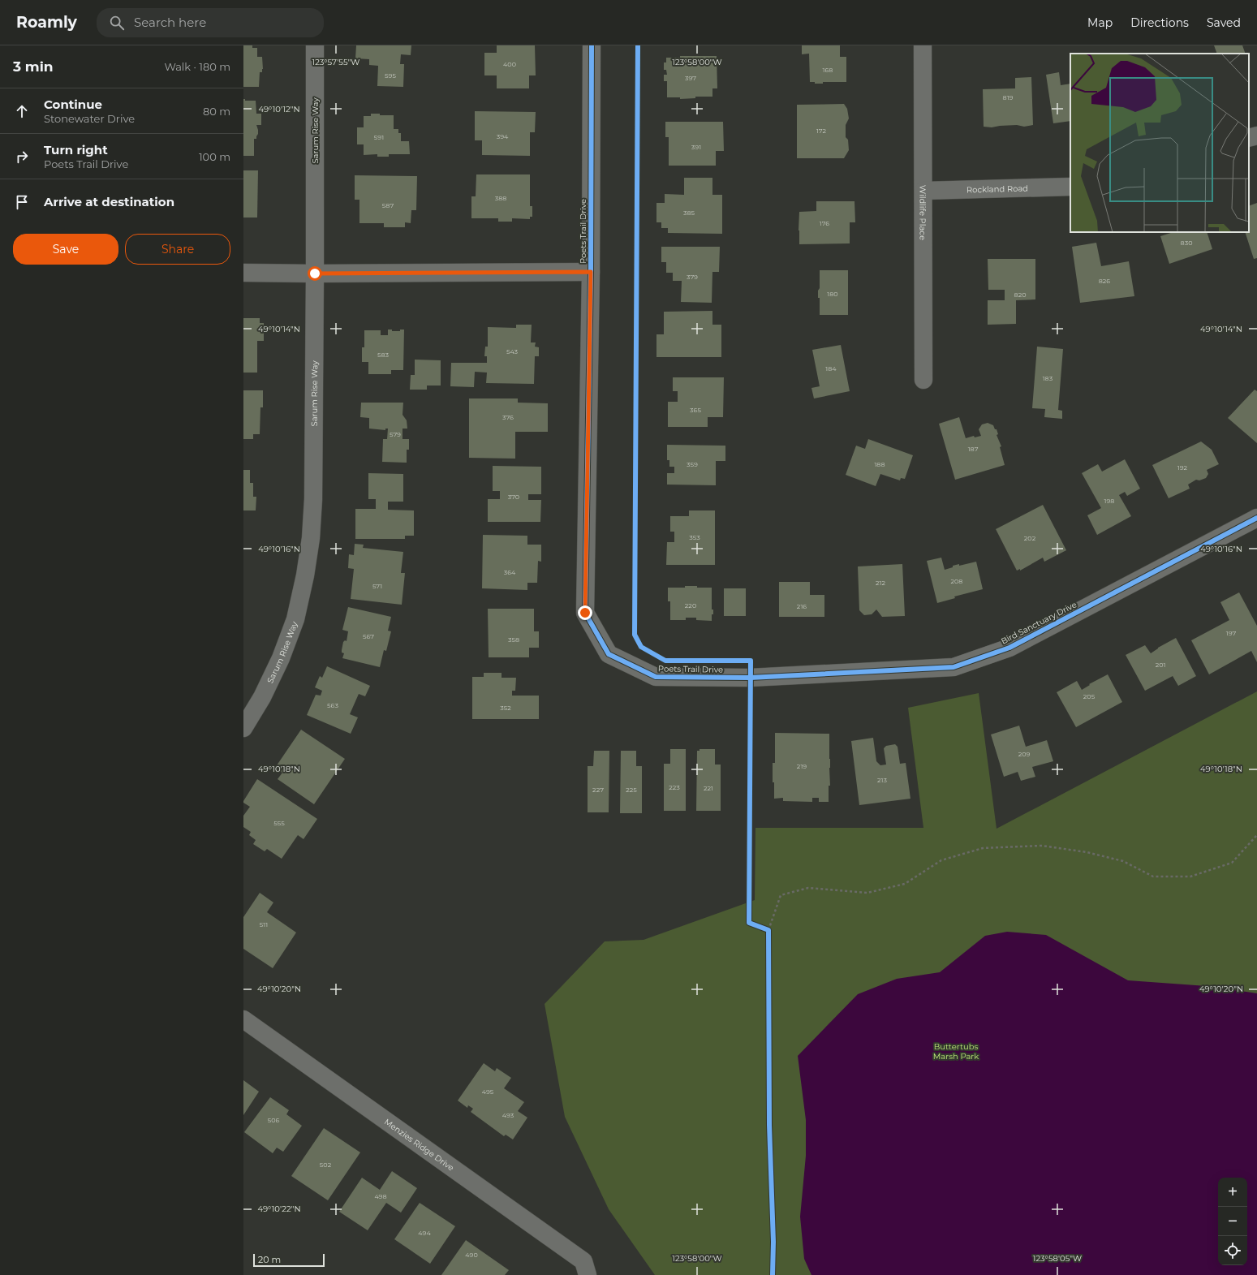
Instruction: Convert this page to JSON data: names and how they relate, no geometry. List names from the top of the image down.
{
  "streets": {
    "street": [
      "Sarum Rise Way",
      "Rockland Road",
      "Wildlife Place",
      "Poets Trail Drive",
      "Bird Sanctuary Drive",
      "Menzies Ridge Drive"
    ]
  },
  "crossings": [
    ["Rockland Road", "Wildlife Place"],
    ["Poets Trail Drive", "Bird Sanctuary Drive"]
  ],
  "parks": ["Buttertubs Marsh Park"],
  "house_numbers": [
    "400",
    "168",
    "595",
    "397",
    "819",
    "172",
    "394",
    "591",
    "391",
    "388",
    "587",
    "385",
    "176",
    "830",
    "379",
    "826",
    "180",
    "820",
    "543",
    "583",
    "184",
    "183",
    "365",
    "376",
    "579",
    "187",
    "359",
    "188",
    "192",
    "370",
    "198",
    "353",
    "202",
    "364",
    "208",
    "212",
    "571",
    "220",
    "216",
    "197",
    "567",
    "358",
    "201",
    "205",
    "563",
    "352",
    "209",
    "219",
    "213",
    "223",
    "221",
    "227",
    "225",
    "555",
    "511",
    "495",
    "493",
    "506",
    "502",
    "498",
    "494",
    "490"
  ],
  "scale_bar": "20 m",
  "page": {
    "header": "Roamly",
    "search": "Search here",
    "nav": ["Map", "Directions", "Saved"],
    "heading": ["3 min", "Walk · 180 m"],
    "list": [
      ["Continue", "Stonewater Drive", "80 m"],
      ["Turn right", "Poets Trail Drive", "100 m"],
      "Arrive at destination"
    ],
    "buttons": ["Save", "Share"],
    "map_buttons": ["+", "−"],
    "scale": "20 m"
  },
  "coordinates": [
    "123°57'55\"W",
    "123°58'00\"W",
    "49°10'12\"N",
    "49°10'14\"N",
    "49°10'16\"N",
    "49°10'18\"N",
    "49°10'20\"N",
    "49°10'22\"N",
    "123°58'05\"W"
  ]
}
